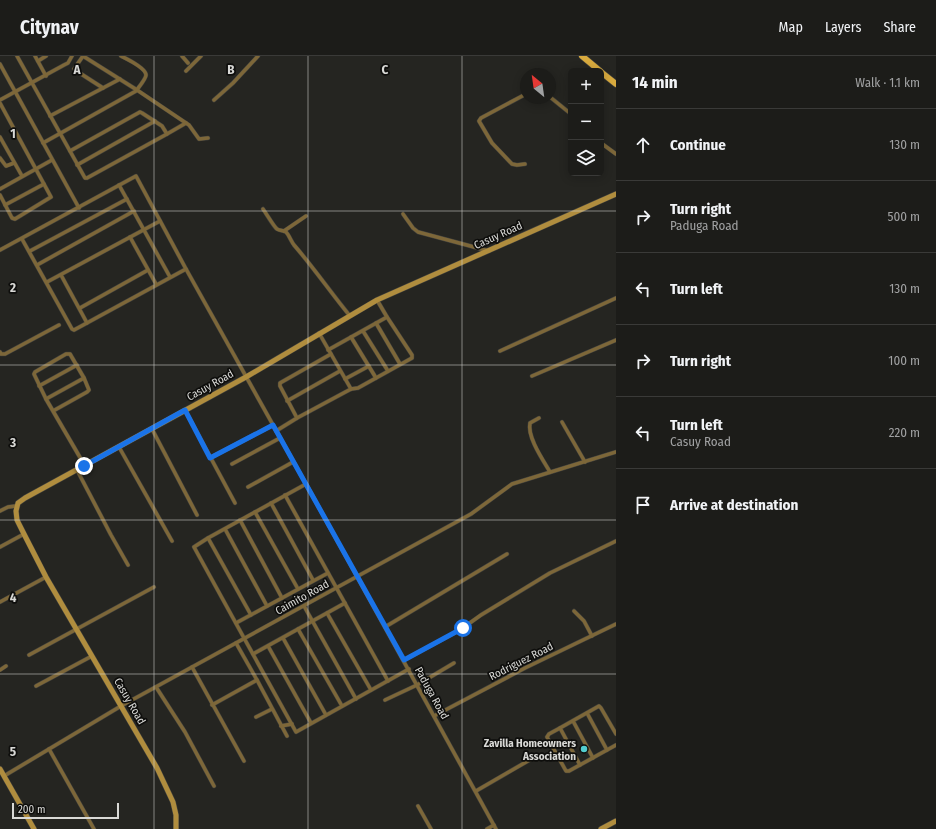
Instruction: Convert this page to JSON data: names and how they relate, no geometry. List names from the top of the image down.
{
  "streets": {
    "street": [
      "Casuy Road",
      "Caimito Road",
      "Rodriguez Road",
      "Paduga Road"
    ]
  },
  "crossings": [
    ["Casuy Road", "Caimito Road"],
    ["Casuy Road", "Paduga Road"],
    ["Caimito Road", "Paduga Road"],
    ["Rodriguez Road", "Paduga Road"]
  ],
  "places": ["Zavilla Homeowners Association"],
  "scale_bar": "200 m",
  "north": "top left",
  "page": {
    "header": "Citynav",
    "nav": ["Map", "Layers", "Share"],
    "heading": ["14 min", "Walk · 1.1 km"],
    "map_buttons": ["+", "−"],
    "list": [
      ["Continue", "130 m"],
      ["Turn right", "Paduga Road", "500 m"],
      ["Turn left", "130 m"],
      ["Turn right", "100 m"],
      ["Turn left", "Casuy Road", "220 m"],
      "Arrive at destination"
    ],
    "scale": "200 m"
  },
  "grid": {
    "columns": ["A", "B", "C"],
    "rows": [
      "1",
      "2",
      "3",
      "4",
      "5"
    ]
  }
}
